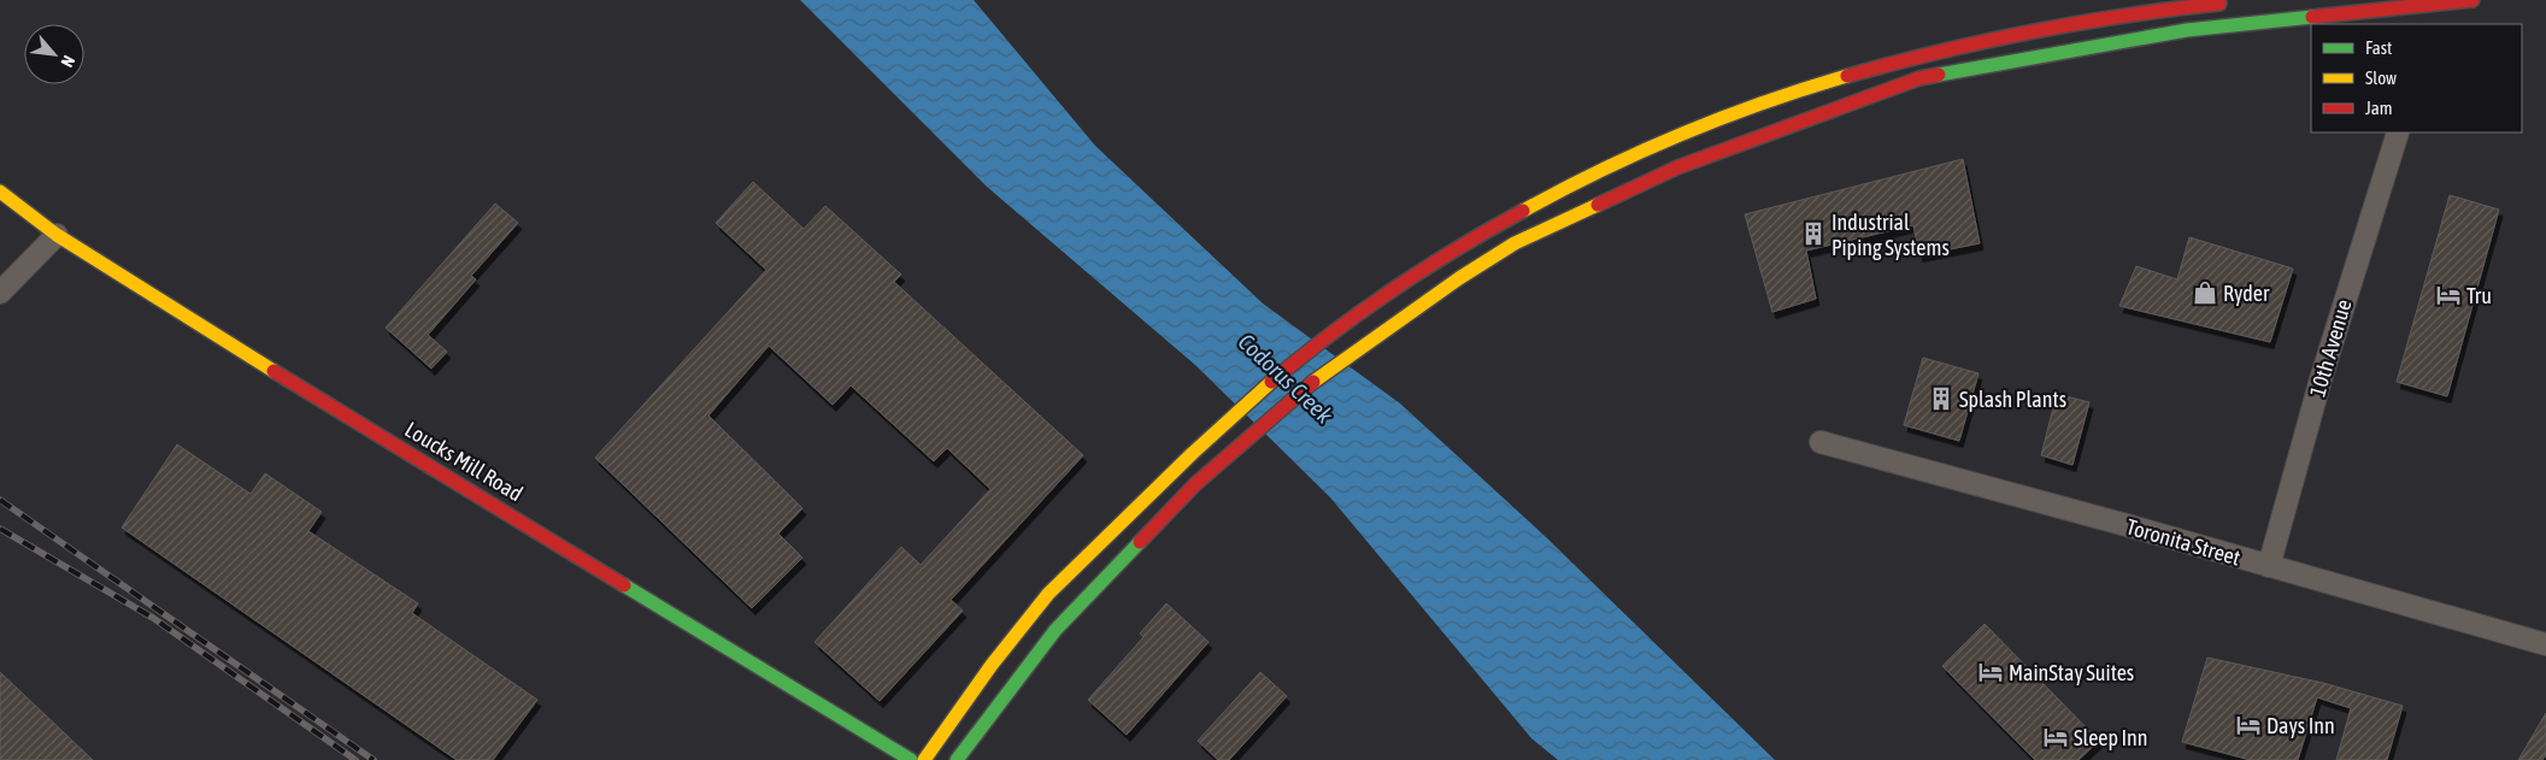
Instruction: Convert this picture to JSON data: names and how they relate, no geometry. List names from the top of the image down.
{
  "streets": {
    "main road": ["Loucks Mill Road"],
    "street": ["10th Avenue", "Toronita Street"]
  },
  "crossings": [
    ["10th Avenue", "Toronita Street"]
  ],
  "water": ["Codorus Creek"],
  "places": {
    "building": ["Industrial Piping Systems", "Splash Plants"],
    "shop": ["Ryder"],
    "hotel": [
      "Tru",
      "MainStay Suites",
      "Days Inn",
      "Sleep Inn"
    ]
  },
  "legend": ["Fast", "Slow", "Jam"],
  "north": "bottom right"
}
